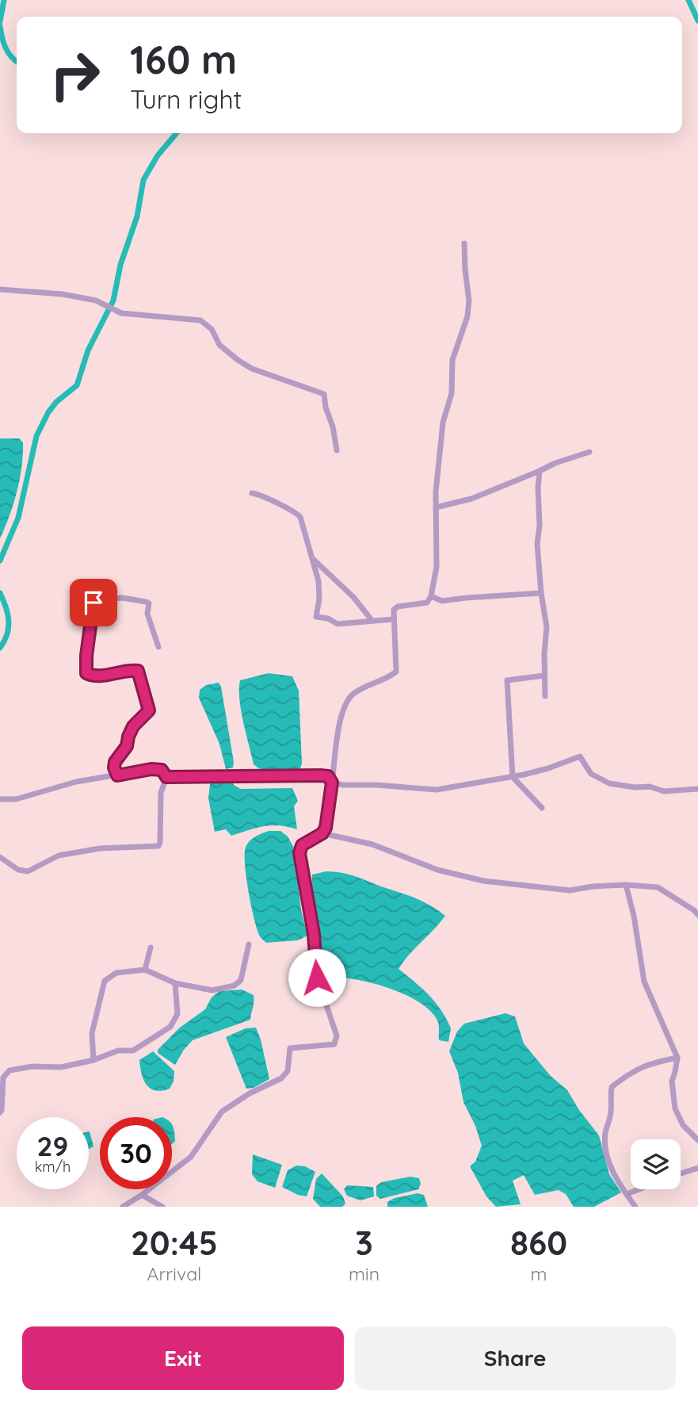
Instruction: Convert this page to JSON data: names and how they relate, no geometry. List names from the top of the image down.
{
  "page": {
    "turn": ["160 m", "Turn right"],
    "speed": "29 km/h",
    "limit": "30",
    "eta": [
      "20:45",
      "Arrival",
      "3",
      "min",
      "860",
      "m"
    ],
    "buttons": ["Exit", "Share"]
  }
}
